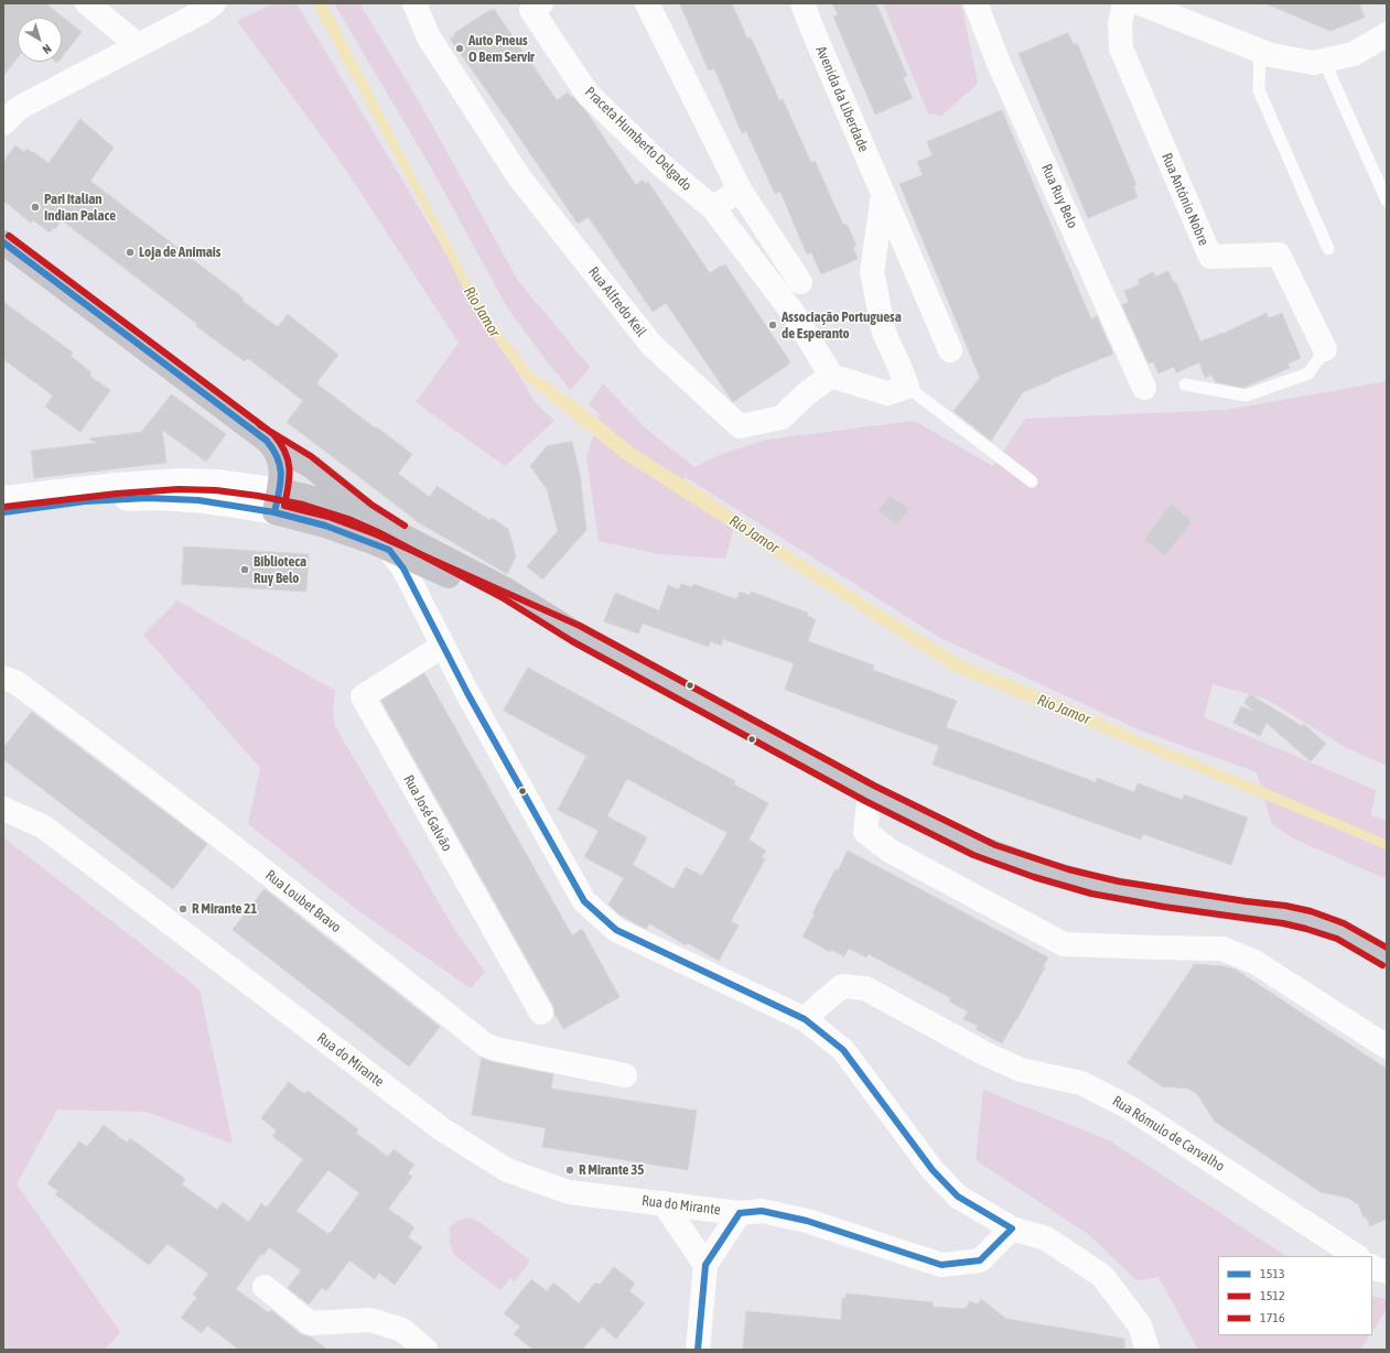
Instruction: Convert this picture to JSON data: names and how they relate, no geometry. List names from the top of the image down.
{
  "streets": {
    "street": [
      "Avenida da Liberdade",
      "Praceta Humberto Delgado",
      "Rua Ruy Belo",
      "Rua António Nobre",
      "Rua Alfredo Keil",
      "Rua José Galvão",
      "Rua Loubet Bravo",
      "Rua do Mirante",
      "Rua Rómulo de Carvalho"
    ]
  },
  "crossings": [
    ["Praceta Humberto Delgado", "Rua Alfredo Keil"]
  ],
  "water": ["Rio Jamor"],
  "places": [
    "Auto Pneus O Bem Servir",
    "Pari Italian Indian Palace",
    "Loja de Animais",
    "Associação Portuguesa de Esperanto",
    "Biblioteca Ruy Belo",
    "R Mirante 21",
    "R Mirante 35"
  ],
  "lines": ["transit line 1716", "transit line 1513", "transit line 1512"],
  "legend": ["1513", "1512", "1716"],
  "north": "bottom right"
}
